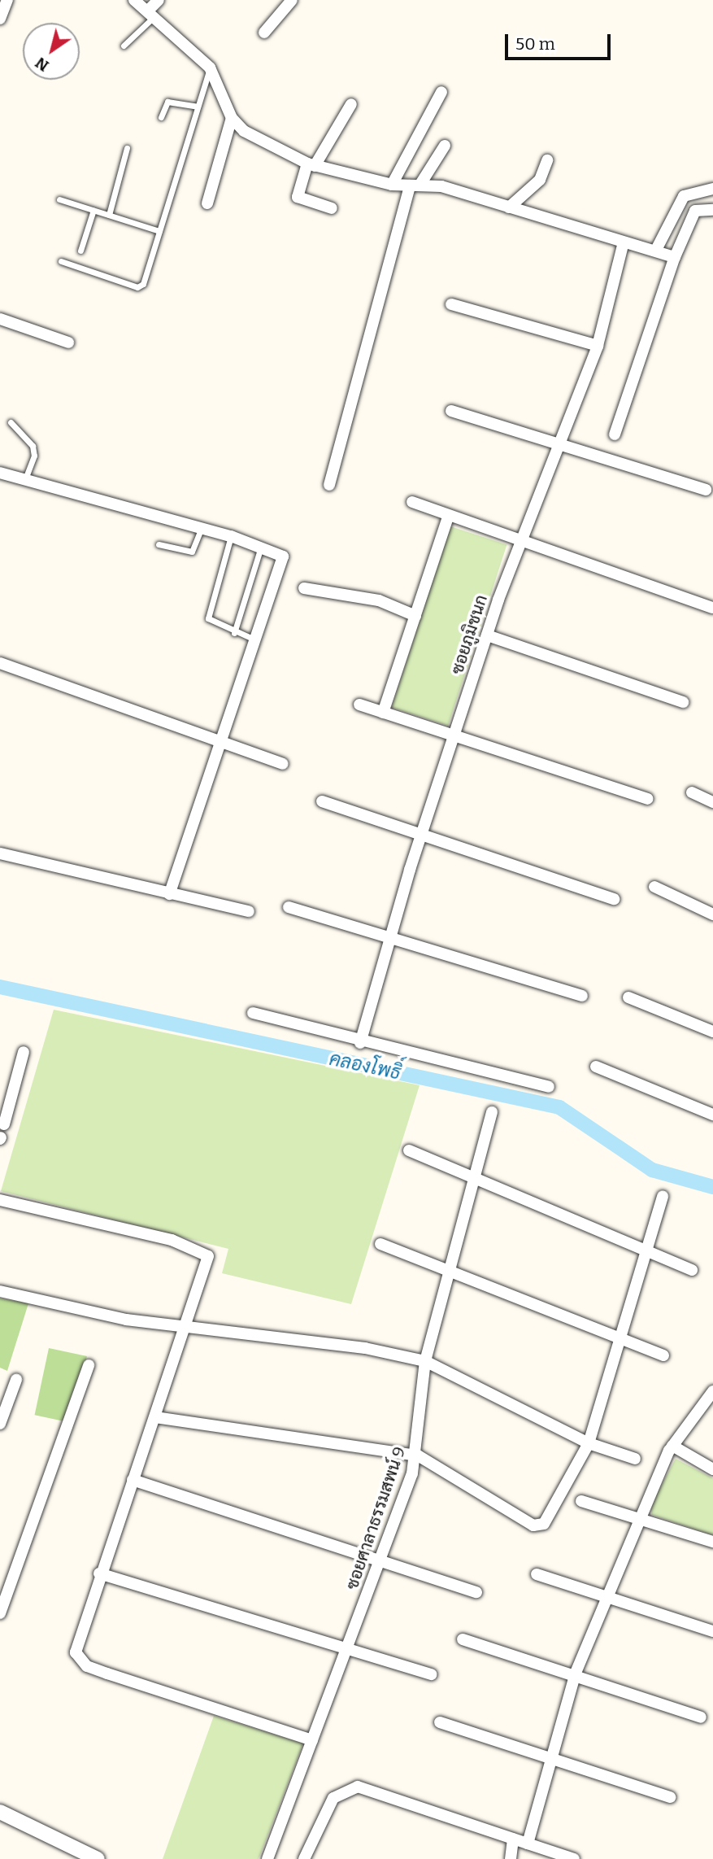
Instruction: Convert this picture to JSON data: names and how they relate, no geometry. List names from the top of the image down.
{
  "streets": {
    "street": ["ซอยภูมิชนก", "ซอยศาลาธรรมสพน์ 9"]
  },
  "water": ["คลองโพธิ์"],
  "scale_bar": "50 m",
  "north": "bottom left"
}
